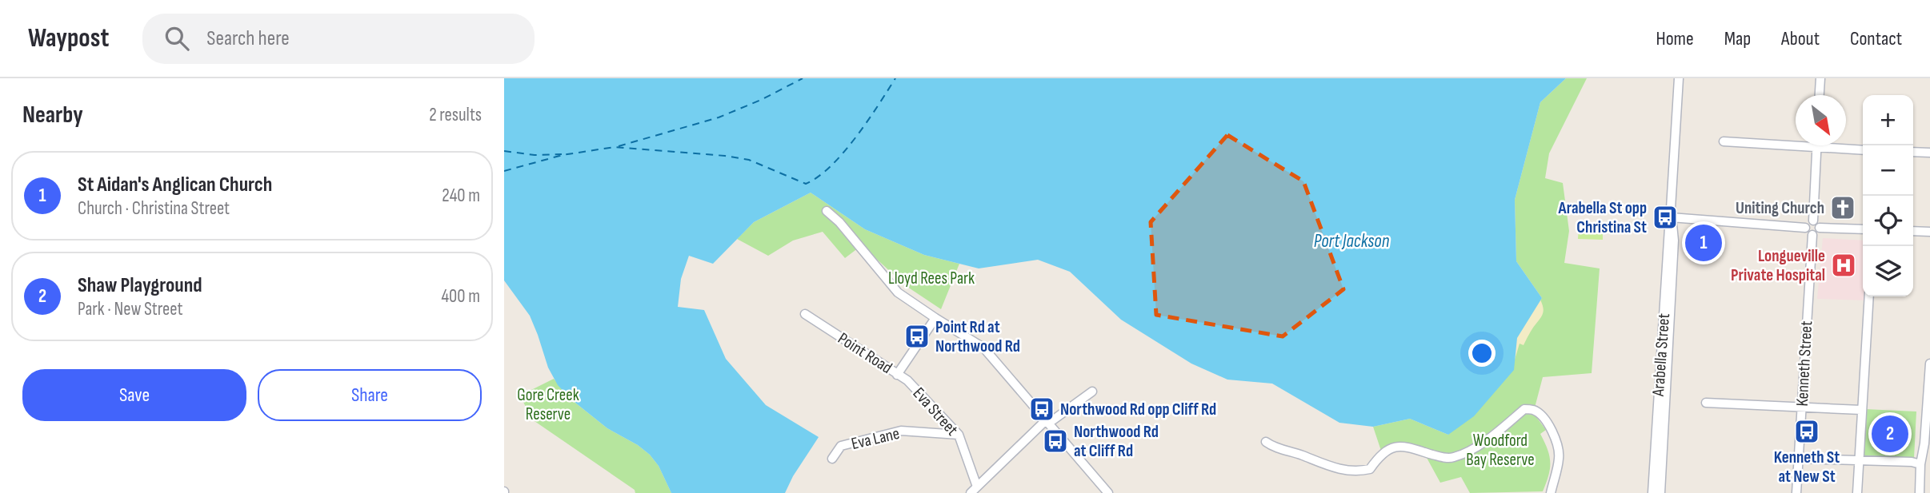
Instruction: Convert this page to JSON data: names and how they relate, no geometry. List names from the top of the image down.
{
  "streets": {
    "street": [
      "Point Road",
      "Arabella Street",
      "Kenneth Street",
      "Eva Street",
      "Eva Lane"
    ]
  },
  "crossings": [
    ["Point Road", "Eva Street"],
    ["Eva Street", "Eva Lane"]
  ],
  "water": ["Port Jackson"],
  "parks": ["Lloyd Rees Park", "Gore Creek Reserve", "Woodford Bay Reserve"],
  "places": {
    "church": ["Uniting Church"],
    "bus stop": [
      "Arabella St opp Christina St",
      "Point Rd at Northwood Rd",
      "Northwood Rd opp Cliff Rd",
      "Kenneth St at New St",
      "Northwood Rd at Cliff Rd"
    ],
    "hospital": ["Longueville Private Hospital"]
  },
  "north": "bottom right",
  "page": {
    "header": "Waypost",
    "search": "Search here",
    "nav": [
      "Home",
      "Map",
      "About",
      "Contact"
    ],
    "heading": ["Nearby", "2 results"],
    "map_buttons": ["+", "−"],
    "list": [
      {
        "mark": "1",
        "name": "St Aidan's Anglican Church",
        "note": "Church · Christina Street",
        "value": "240 m"
      },
      {
        "mark": "2",
        "name": "Shaw Playground",
        "note": "Park · New Street",
        "value": "400 m"
      }
    ],
    "pins": ["1", "2"],
    "buttons": ["Save", "Share"]
  }
}
